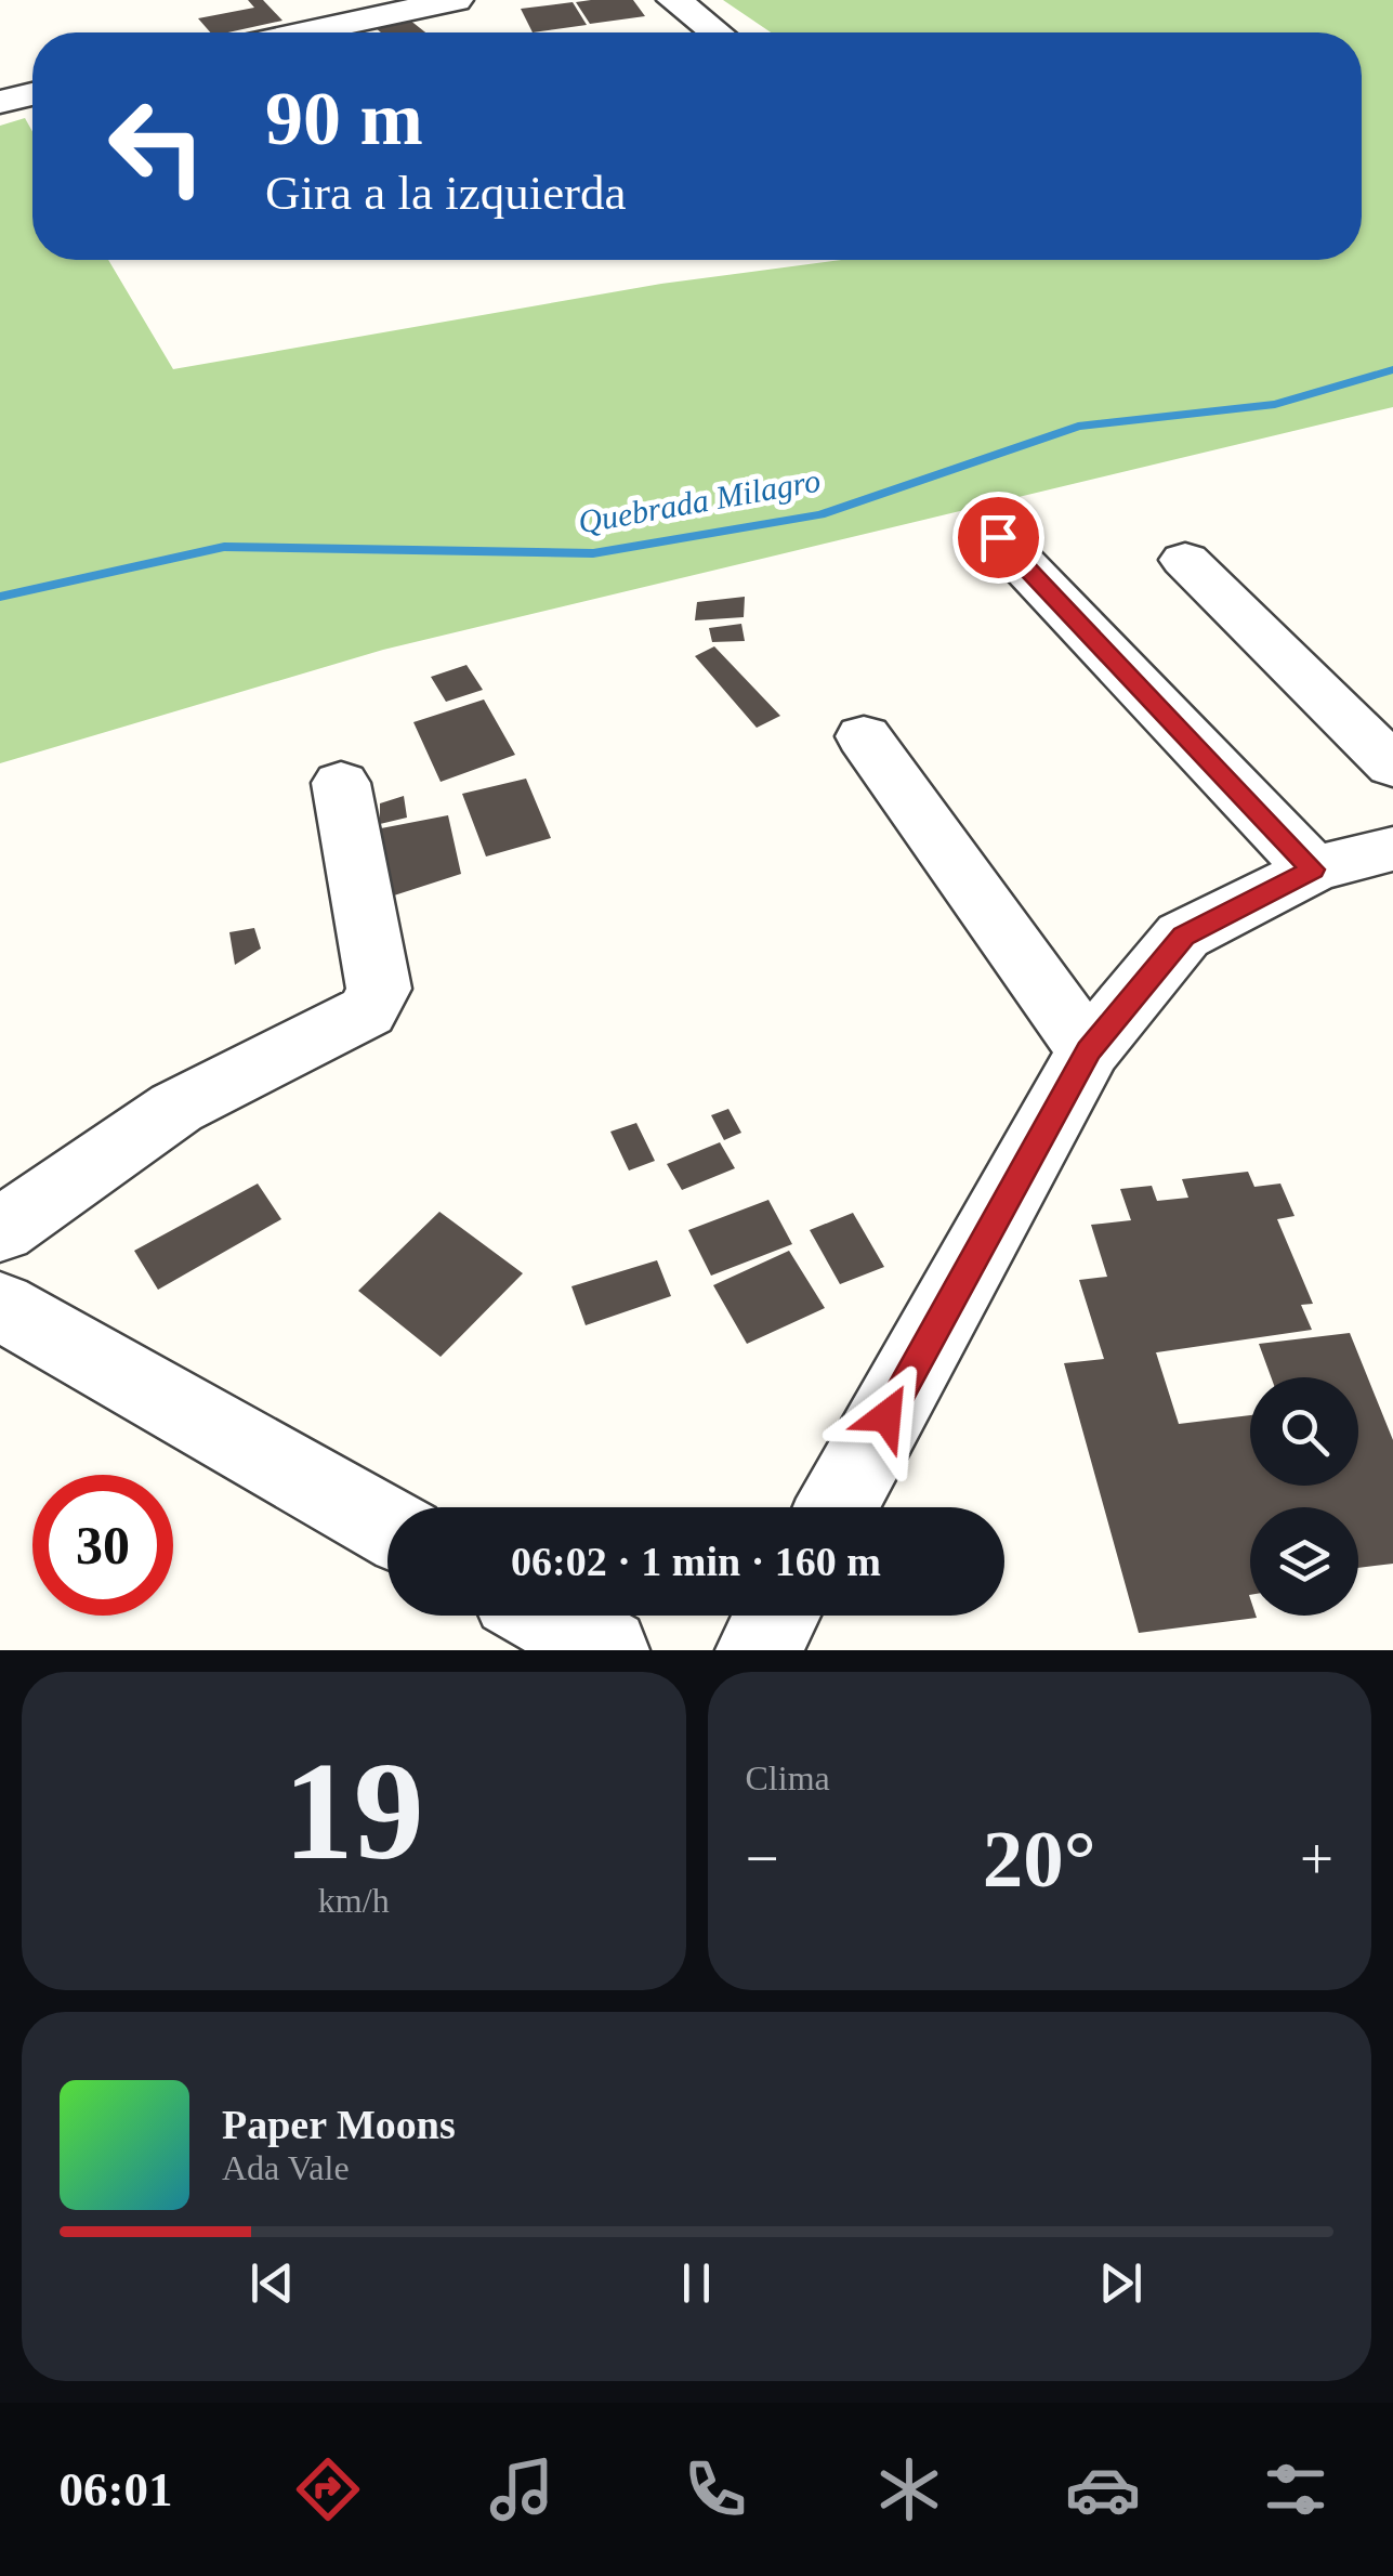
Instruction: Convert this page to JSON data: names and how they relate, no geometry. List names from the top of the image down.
{
  "water": ["Quebrada Milagro"],
  "page": {
    "turn": ["90 m", "Gira a la izquierda"],
    "limit": "30",
    "trip": "06:02 · 1 min · 160 m",
    "tile": [
      ["19", "km/h"],
      "Clima"
    ],
    "heat": ["−", "20°", "+"],
    "song": ["Paper Moons", "Ada Vale"],
    "tabs": "06:01"
  }
}
